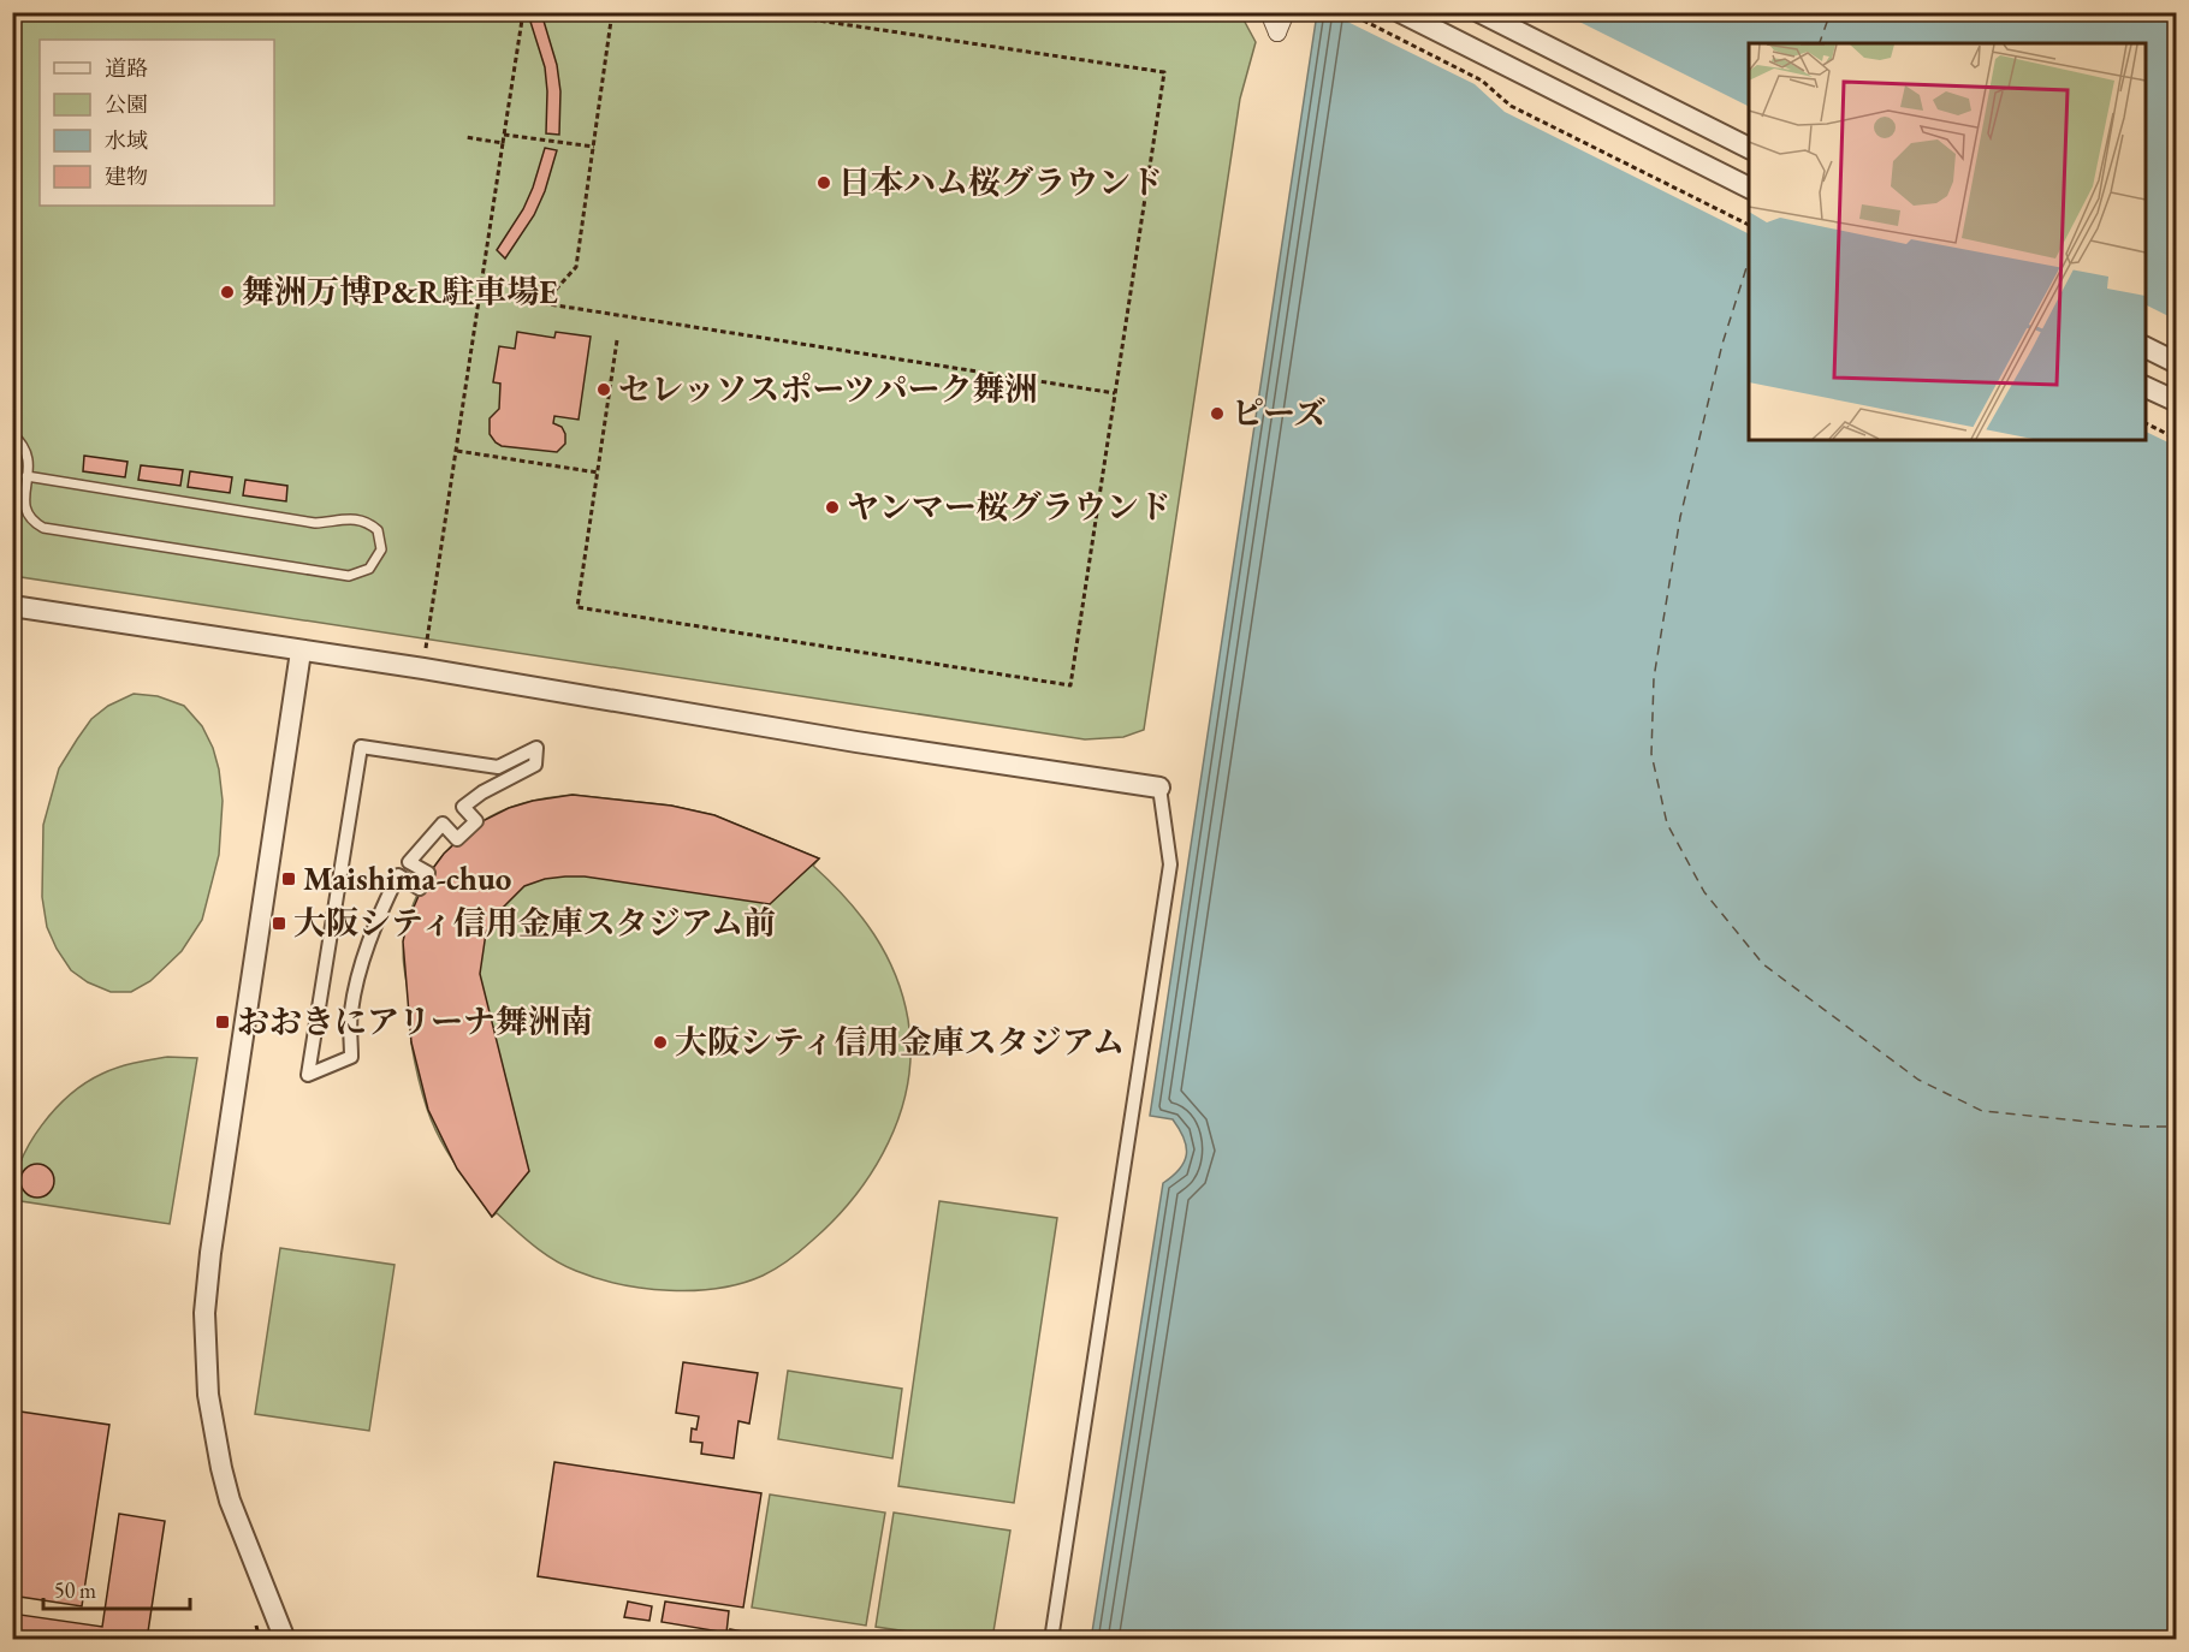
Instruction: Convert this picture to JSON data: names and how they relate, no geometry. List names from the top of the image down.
{
  "places": {
    "other": [
      "日本ハム桜グラウンド",
      "舞洲万博P&R駐車場E",
      "セレッソスポーツパーク舞洲",
      "ピーズ",
      "ヤンマー桜グラウンド",
      "大阪シティ信用金庫スタジアム"
    ],
    "transit": ["Maishima-chuo", "大阪シティ信用金庫スタジアム前", "おおきにアリーナ舞洲南"]
  },
  "legend": [
    "道路",
    "公園",
    "水域",
    "建物"
  ],
  "scale_bar": "50 m"
}
